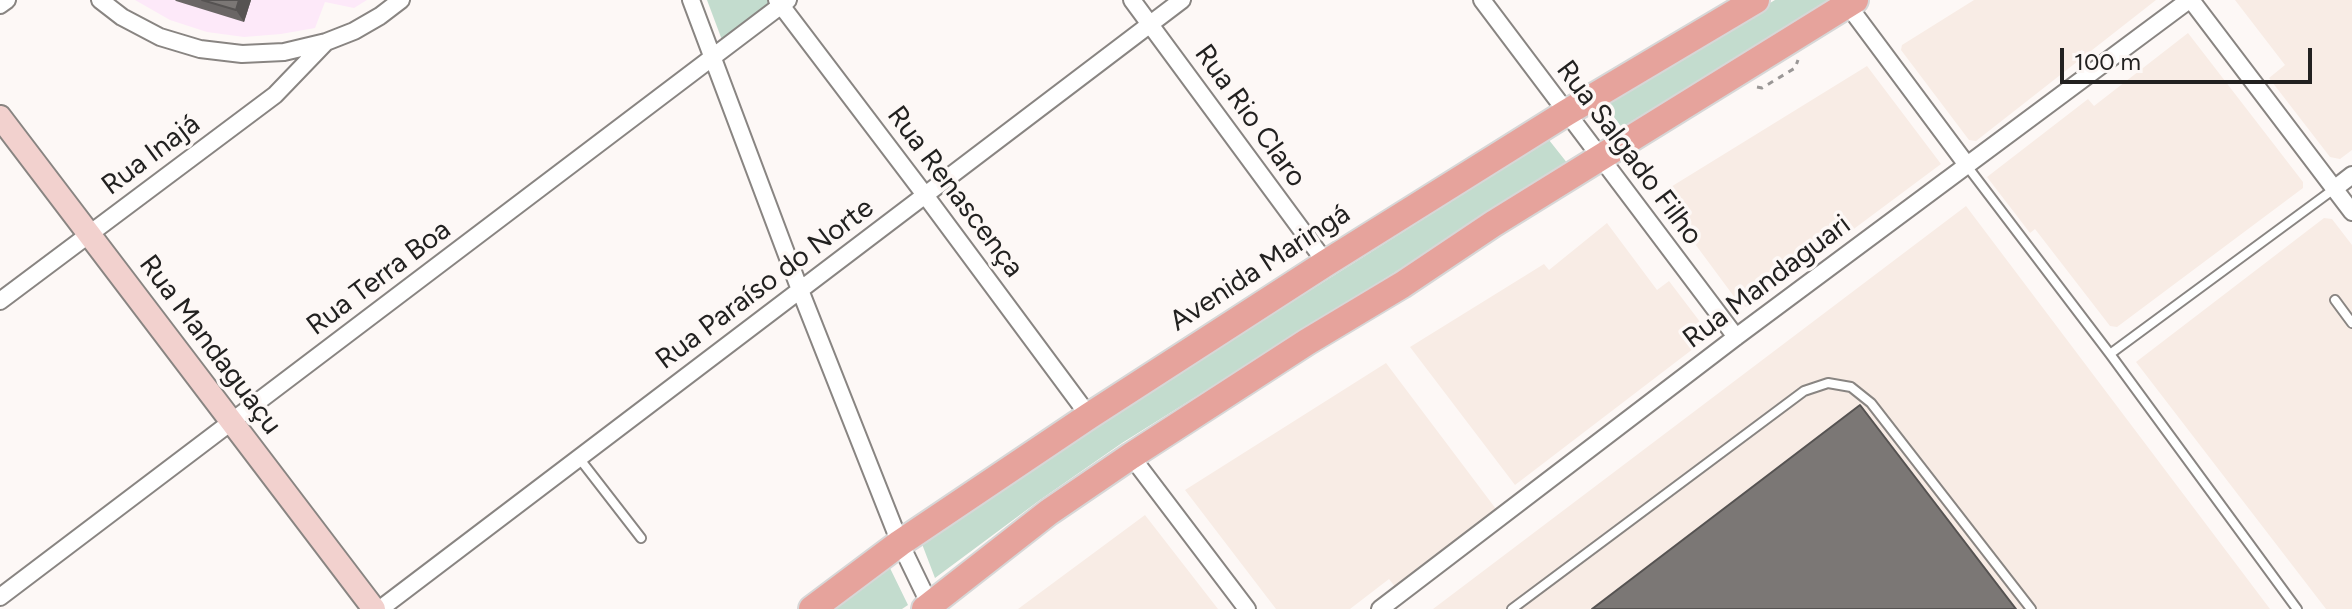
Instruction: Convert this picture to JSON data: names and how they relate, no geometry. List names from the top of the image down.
{
  "streets": {
    "main road": ["Avenida Maringá"],
    "street": [
      "Rua Rio Claro",
      "Rua Salgado Filho",
      "Rua Inajá",
      "Rua Renascença",
      "Rua Terra Boa",
      "Rua Mandaguari",
      "Rua Paraíso do Norte",
      "Rua Mandaguaçu"
    ]
  },
  "crossings": [
    ["Rua Rio Claro", "Avenida Maringá"],
    ["Rua Rio Claro", "Rua Paraíso do Norte"],
    ["Rua Salgado Filho", "Avenida Maringá"],
    ["Rua Salgado Filho", "Rua Mandaguari"],
    ["Rua Inajá", "Rua Mandaguaçu"],
    ["Rua Renascença", "Avenida Maringá"],
    ["Rua Renascença", "Rua Terra Boa"],
    ["Rua Renascença", "Rua Paraíso do Norte"],
    ["Rua Terra Boa", "Rua Mandaguaçu"]
  ],
  "scale_bar": "100 m"
}
